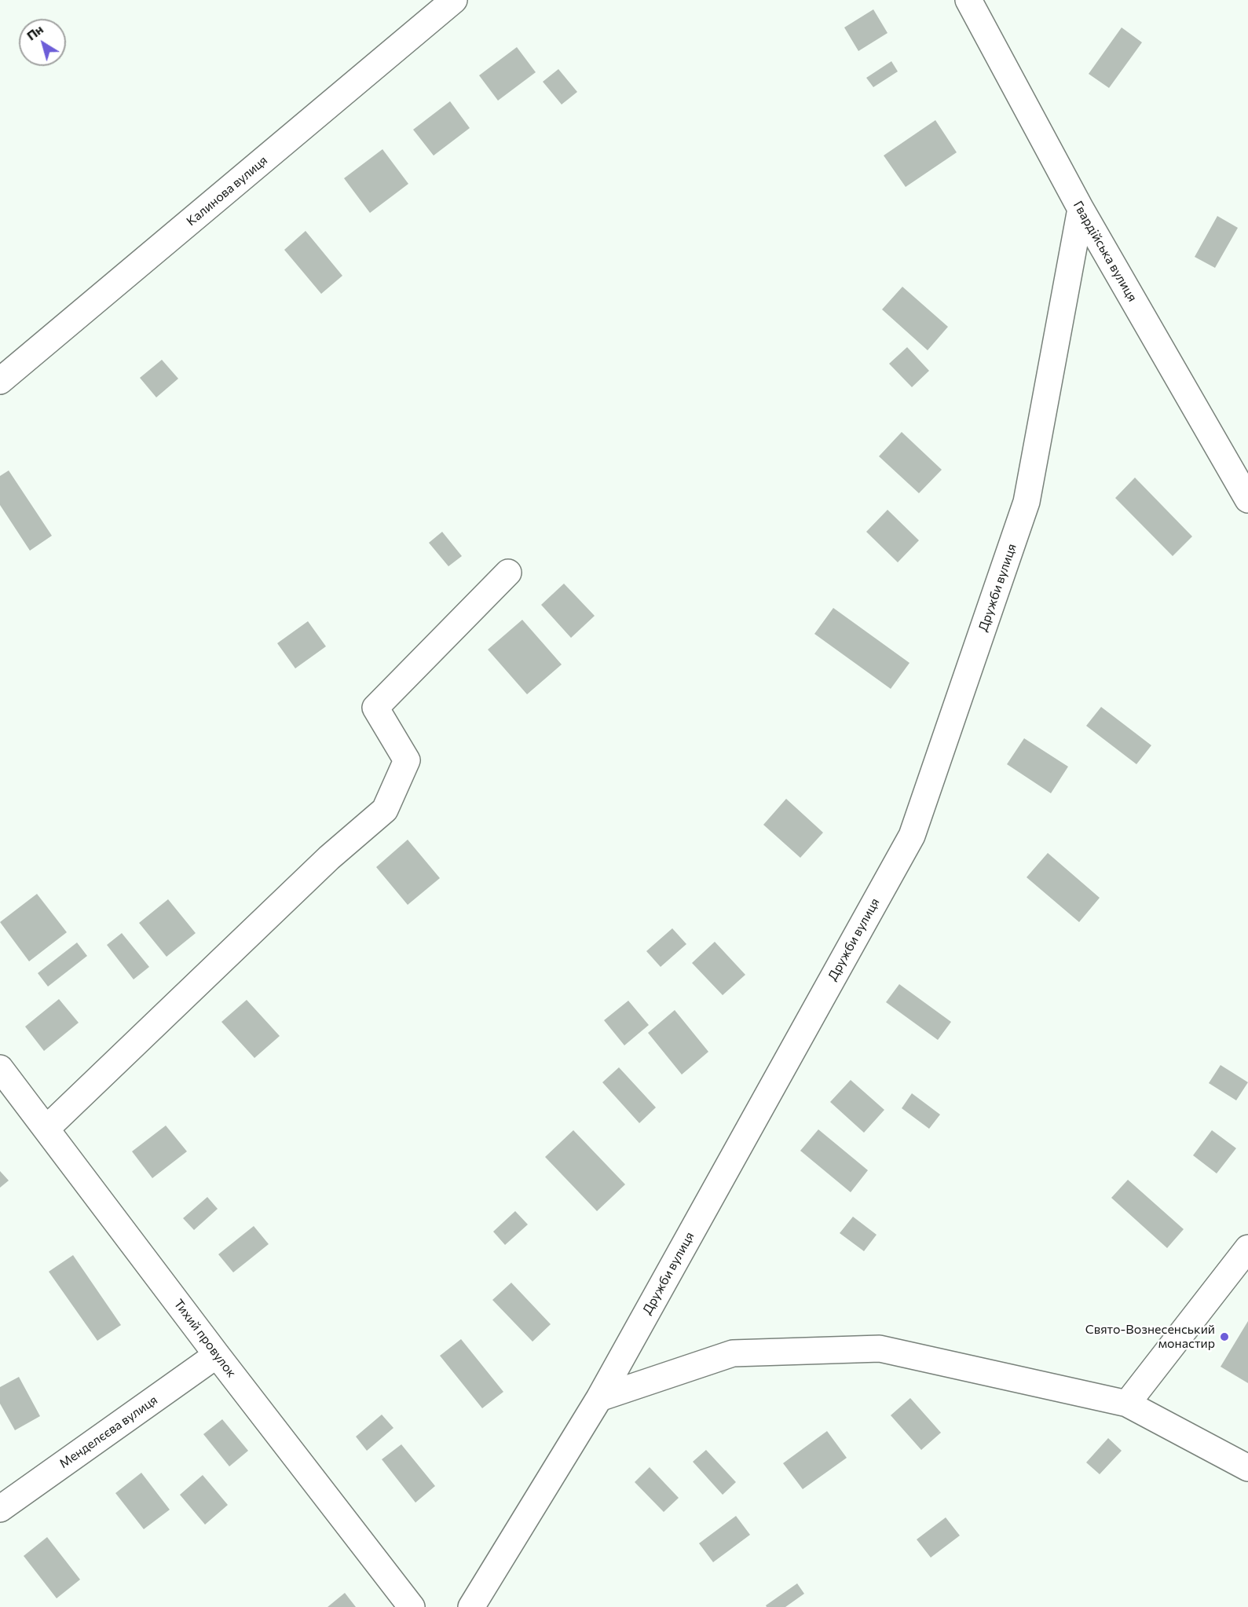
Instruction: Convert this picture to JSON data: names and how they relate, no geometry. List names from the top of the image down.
{
  "streets": {
    "street": [
      "Калинова вулиця",
      "Гвардійська вулиця",
      "Дружби вулиця",
      "Тихий провулок",
      "Менделєєва вулиця"
    ]
  },
  "crossings": [
    ["Гвардійська вулиця", "Дружби вулиця"],
    ["Тихий провулок", "Менделєєва вулиця"]
  ],
  "places": ["Cвято-Вознесенський монастир"],
  "north": "top left"
}
